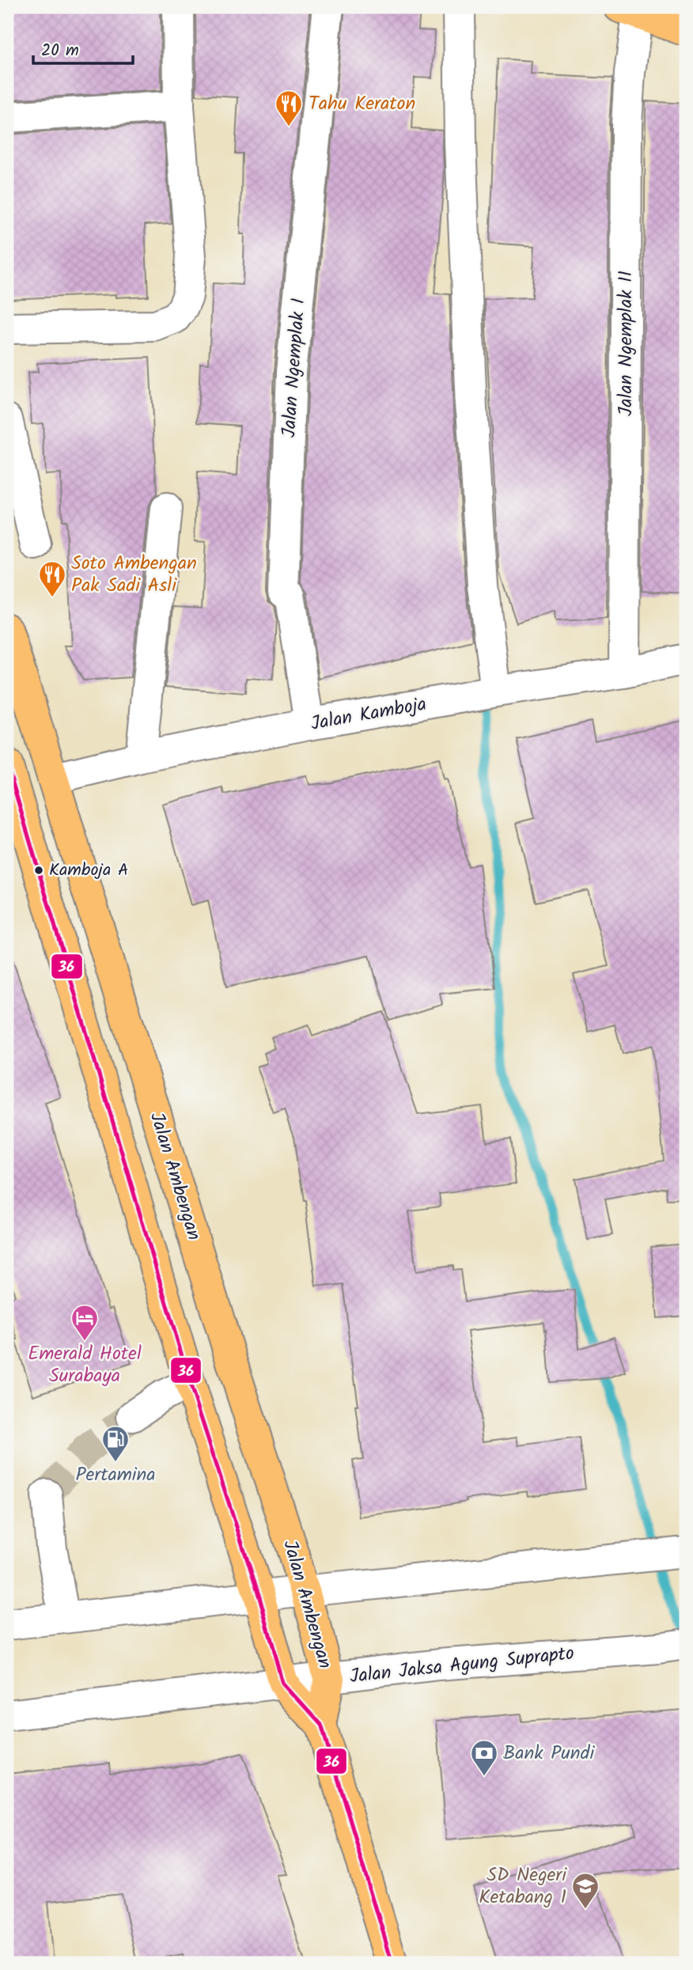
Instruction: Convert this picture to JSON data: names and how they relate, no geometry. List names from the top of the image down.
{
  "streets": {
    "main road": ["Jalan Ambengan"],
    "street": [
      "Jalan Ngemplak II",
      "Jalan Ngemplak I",
      "Jalan Kamboja",
      "Jalan Jaksa Agung Suprapto"
    ]
  },
  "crossings": [
    ["Jalan Ngemplak II", "Jalan Kamboja"],
    ["Jalan Ngemplak I", "Jalan Kamboja"],
    ["Jalan Kamboja", "Jalan Ambengan"],
    ["Jalan Ambengan", "Jalan Jaksa Agung Suprapto"]
  ],
  "places": {
    "restaurant": ["Tahu Keraton", "Soto Ambengan Pak Sadi Asli"],
    "other": ["Kamboja A"],
    "hotel": ["Emerald Hotel Surabaya"],
    "fuel station": ["Pertamina"],
    "bank": ["Bank Pundi"],
    "school or university": ["SD Negeri Ketabang 1"]
  },
  "lines": ["transit line 36"],
  "scale_bar": "20 m"
}
